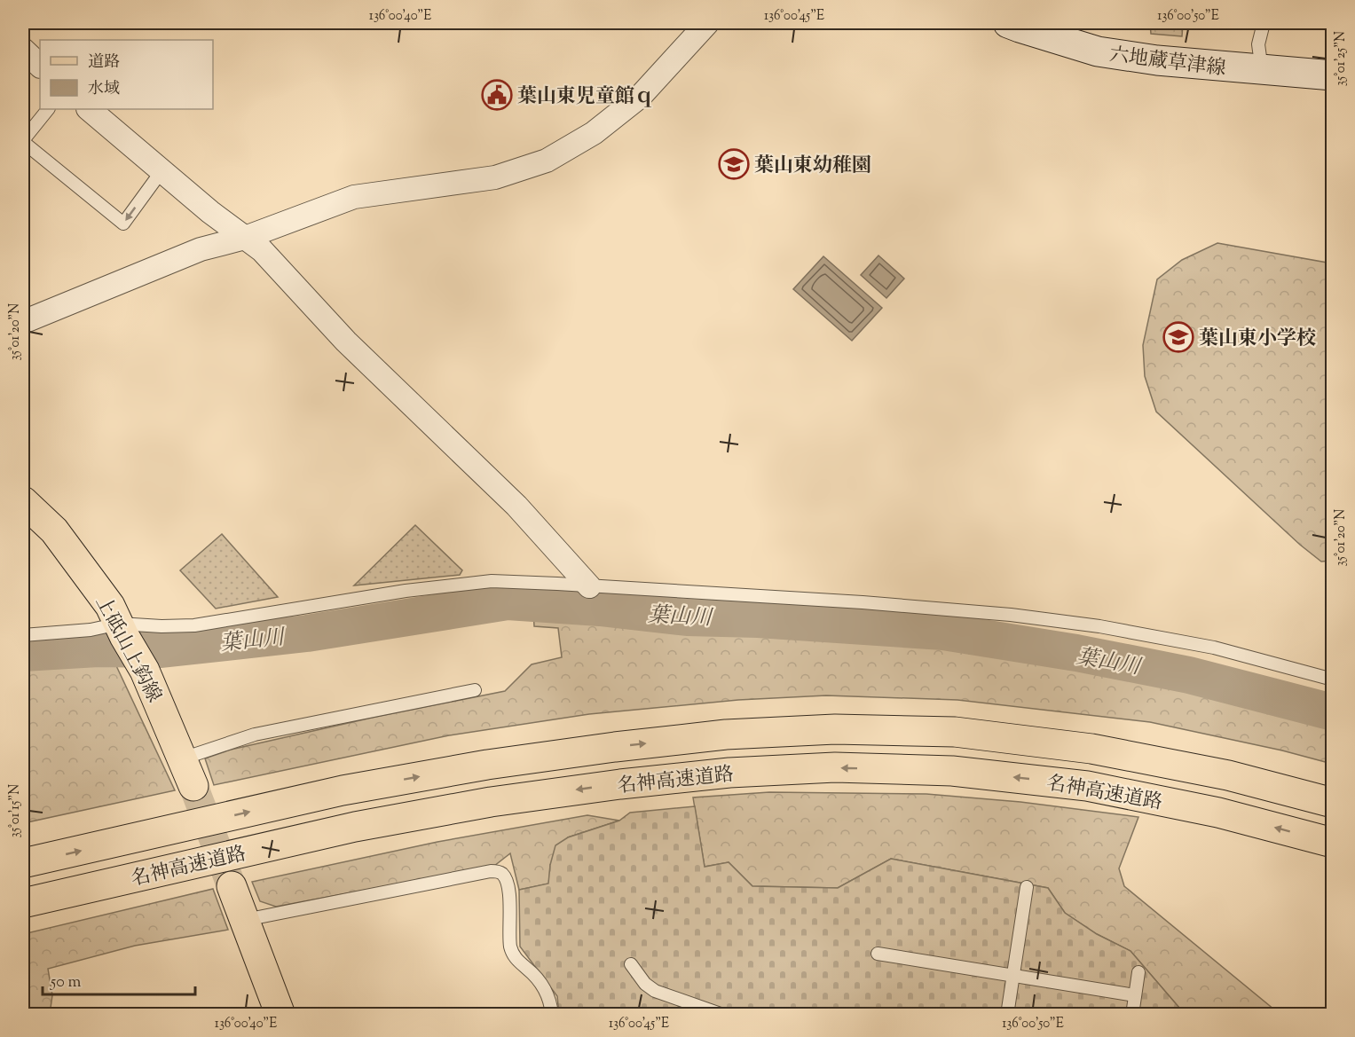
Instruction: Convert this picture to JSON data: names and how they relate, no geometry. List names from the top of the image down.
{
  "streets": {
    "main road": ["六地蔵草津線", "上砥山上鈎線", "名神高速道路"]
  },
  "water": ["葉山川"],
  "places": {
    "public building": ["葉山東児童館ｑ"],
    "school or university": ["葉山東幼稚園", "葉山東小学校"]
  },
  "legend": ["道路", "水域"],
  "scale_bar": "50 m",
  "coordinates": [
    "136°00'40\"E",
    "136°00'45\"E",
    "136°00'50\"E",
    "35°01'25\"N",
    "35°01'20\"N",
    "35°01'15\"N"
  ]
}
